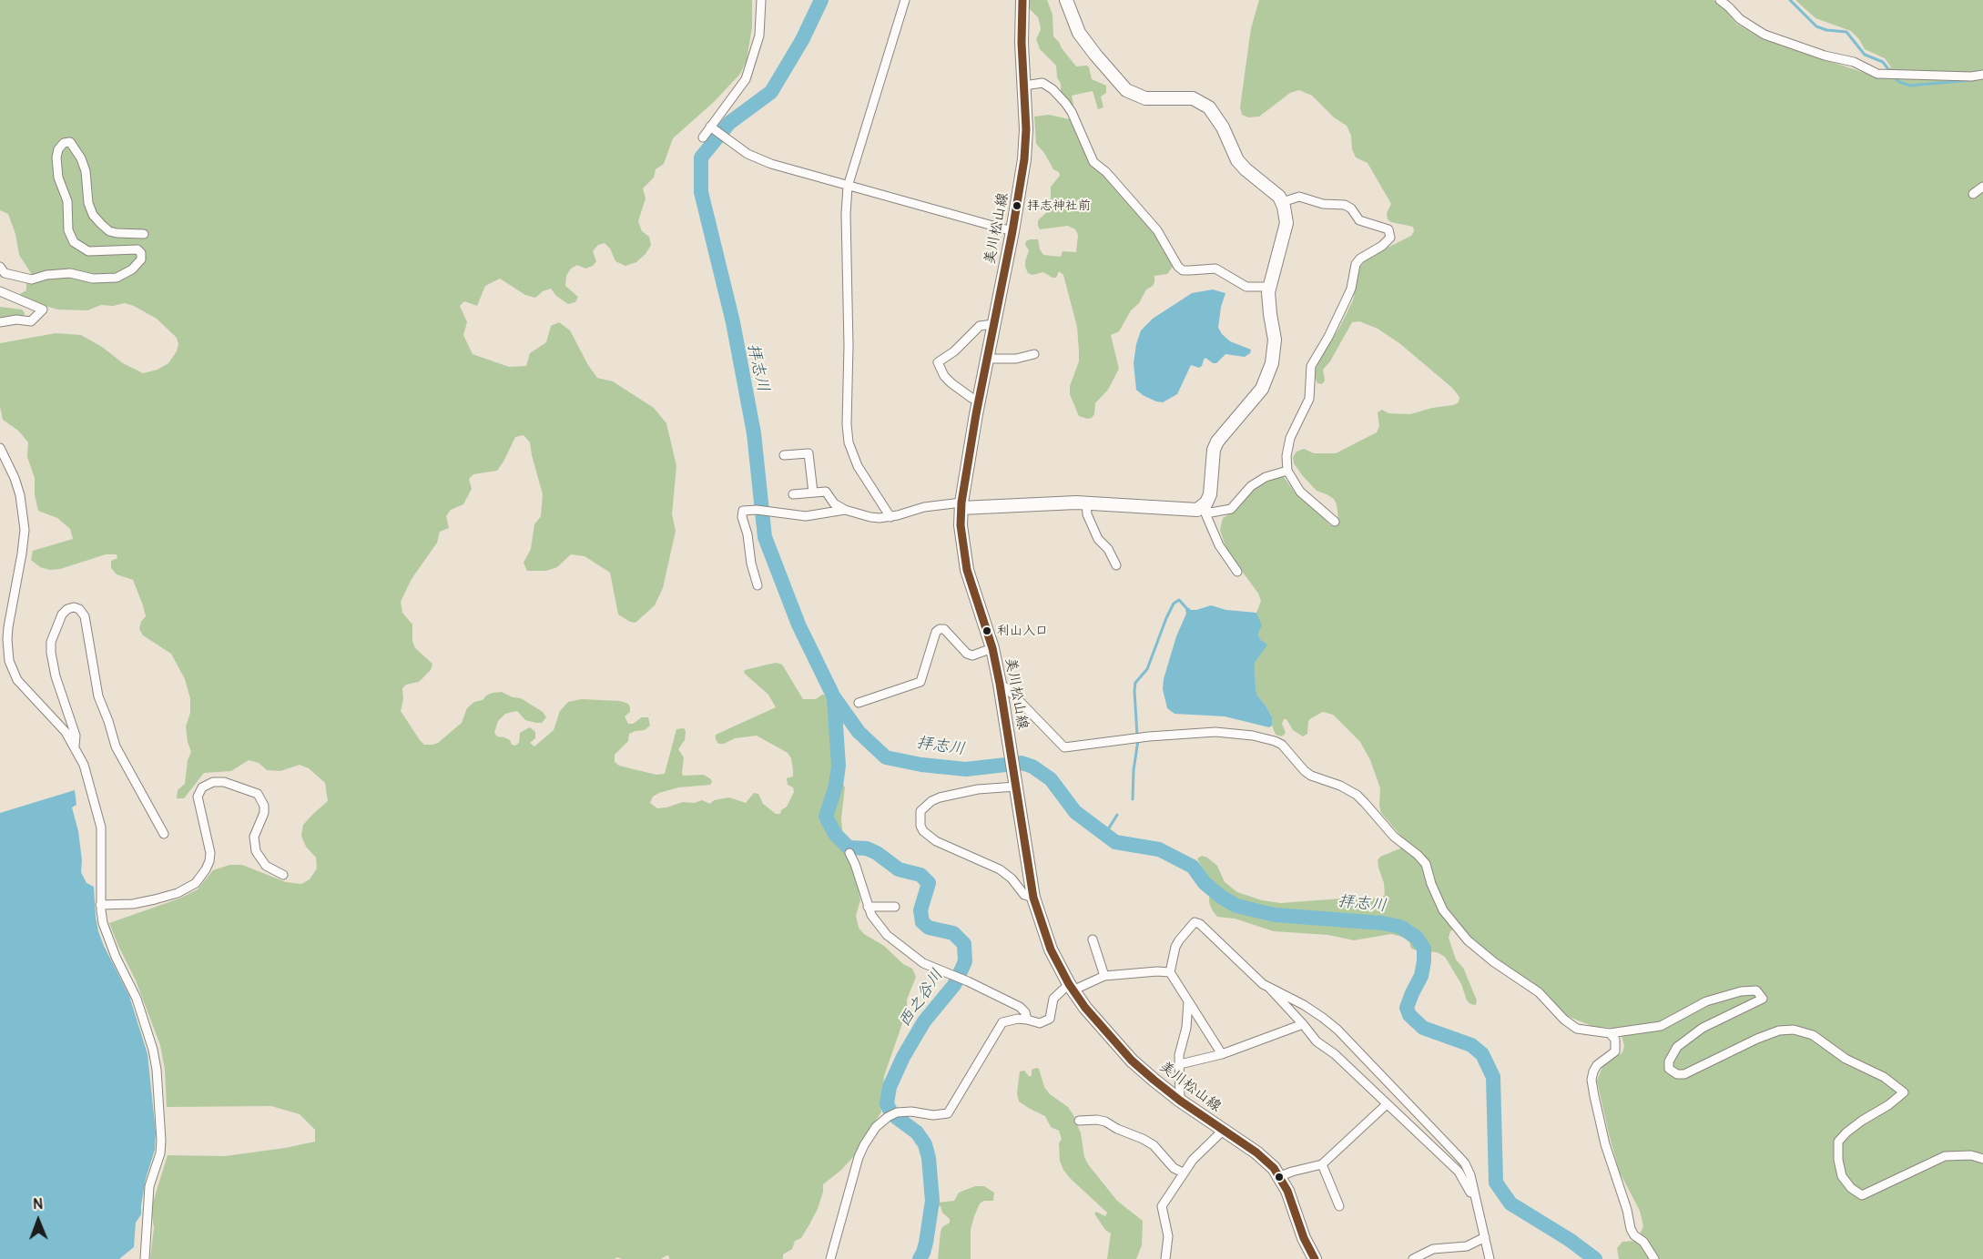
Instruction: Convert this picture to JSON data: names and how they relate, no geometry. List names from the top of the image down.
{
  "streets": {
    "main road": ["美川松山線"]
  },
  "water": ["拝志川", "西之谷川"],
  "places": ["拝志神社前", "利山入口"],
  "north": "top"
}
